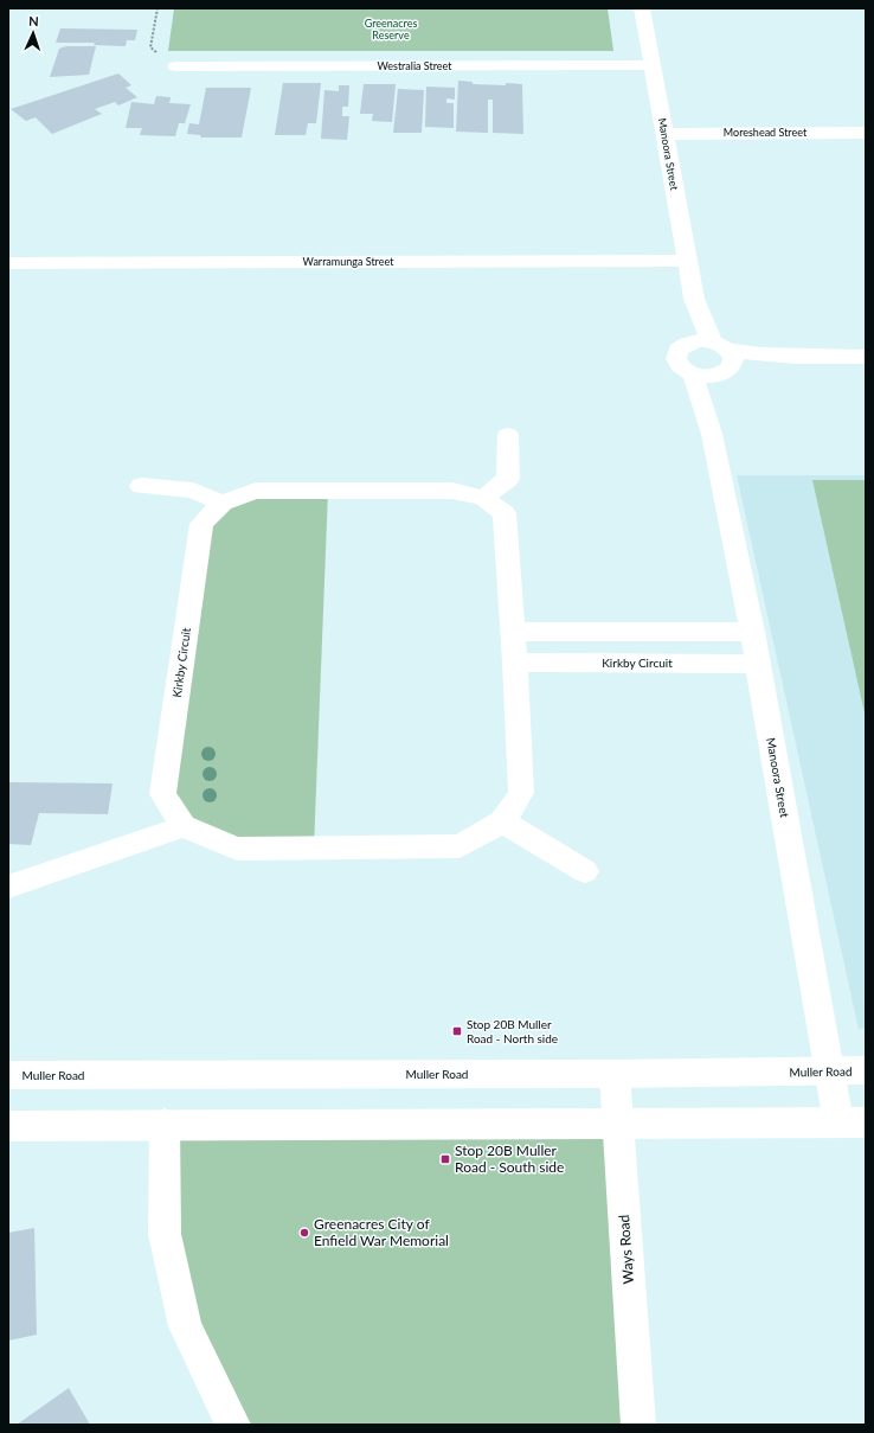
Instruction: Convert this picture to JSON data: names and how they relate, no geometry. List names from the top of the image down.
{
  "streets": {
    "street": [
      "Westralia Street",
      "Moreshead Street",
      "Manoora Street",
      "Warramunga Street",
      "Kirkby Circuit",
      "Muller Road",
      "Ways Road"
    ]
  },
  "crossings": [
    ["Westralia Street", "Manoora Street"],
    ["Moreshead Street", "Manoora Street"],
    ["Manoora Street", "Warramunga Street"],
    ["Manoora Street", "Kirkby Circuit"],
    ["Manoora Street", "Muller Road"],
    ["Muller Road", "Ways Road"]
  ],
  "parks": ["Greenacres Reserve"],
  "places": {
    "transit": ["Stop 20B Muller Road - North side", "Stop 20B Muller Road - South side"],
    "other": ["Greenacres City of Enfield War Memorial"]
  },
  "north": "top"
}
